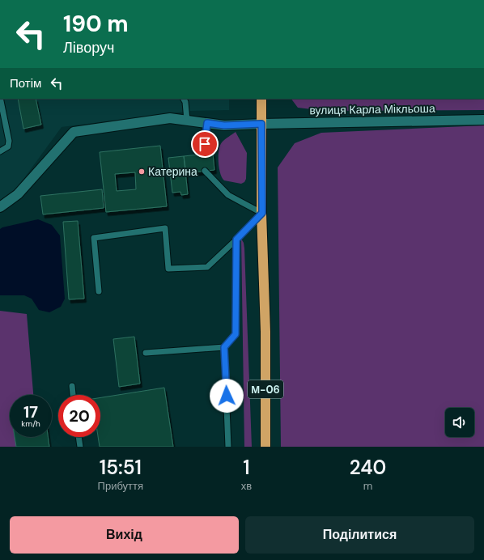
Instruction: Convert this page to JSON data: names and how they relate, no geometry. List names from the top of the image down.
{
  "streets": {
    "highway": ["М-06"],
    "street": ["вулиця Карла Мікльоша"]
  },
  "crossings": [
    ["вулиця Карла Мікльоша", "М-06"]
  ],
  "places": ["Катерина"],
  "page": {
    "turn": ["190 m", "Ліворуч"],
    "then": "Потім",
    "speed": "17 km/h",
    "limit": "20",
    "eta": [
      "15:51",
      "Прибуття",
      "1",
      "хв",
      "240",
      "m"
    ],
    "buttons": ["Вихід", "Поділитися"]
  }
}
